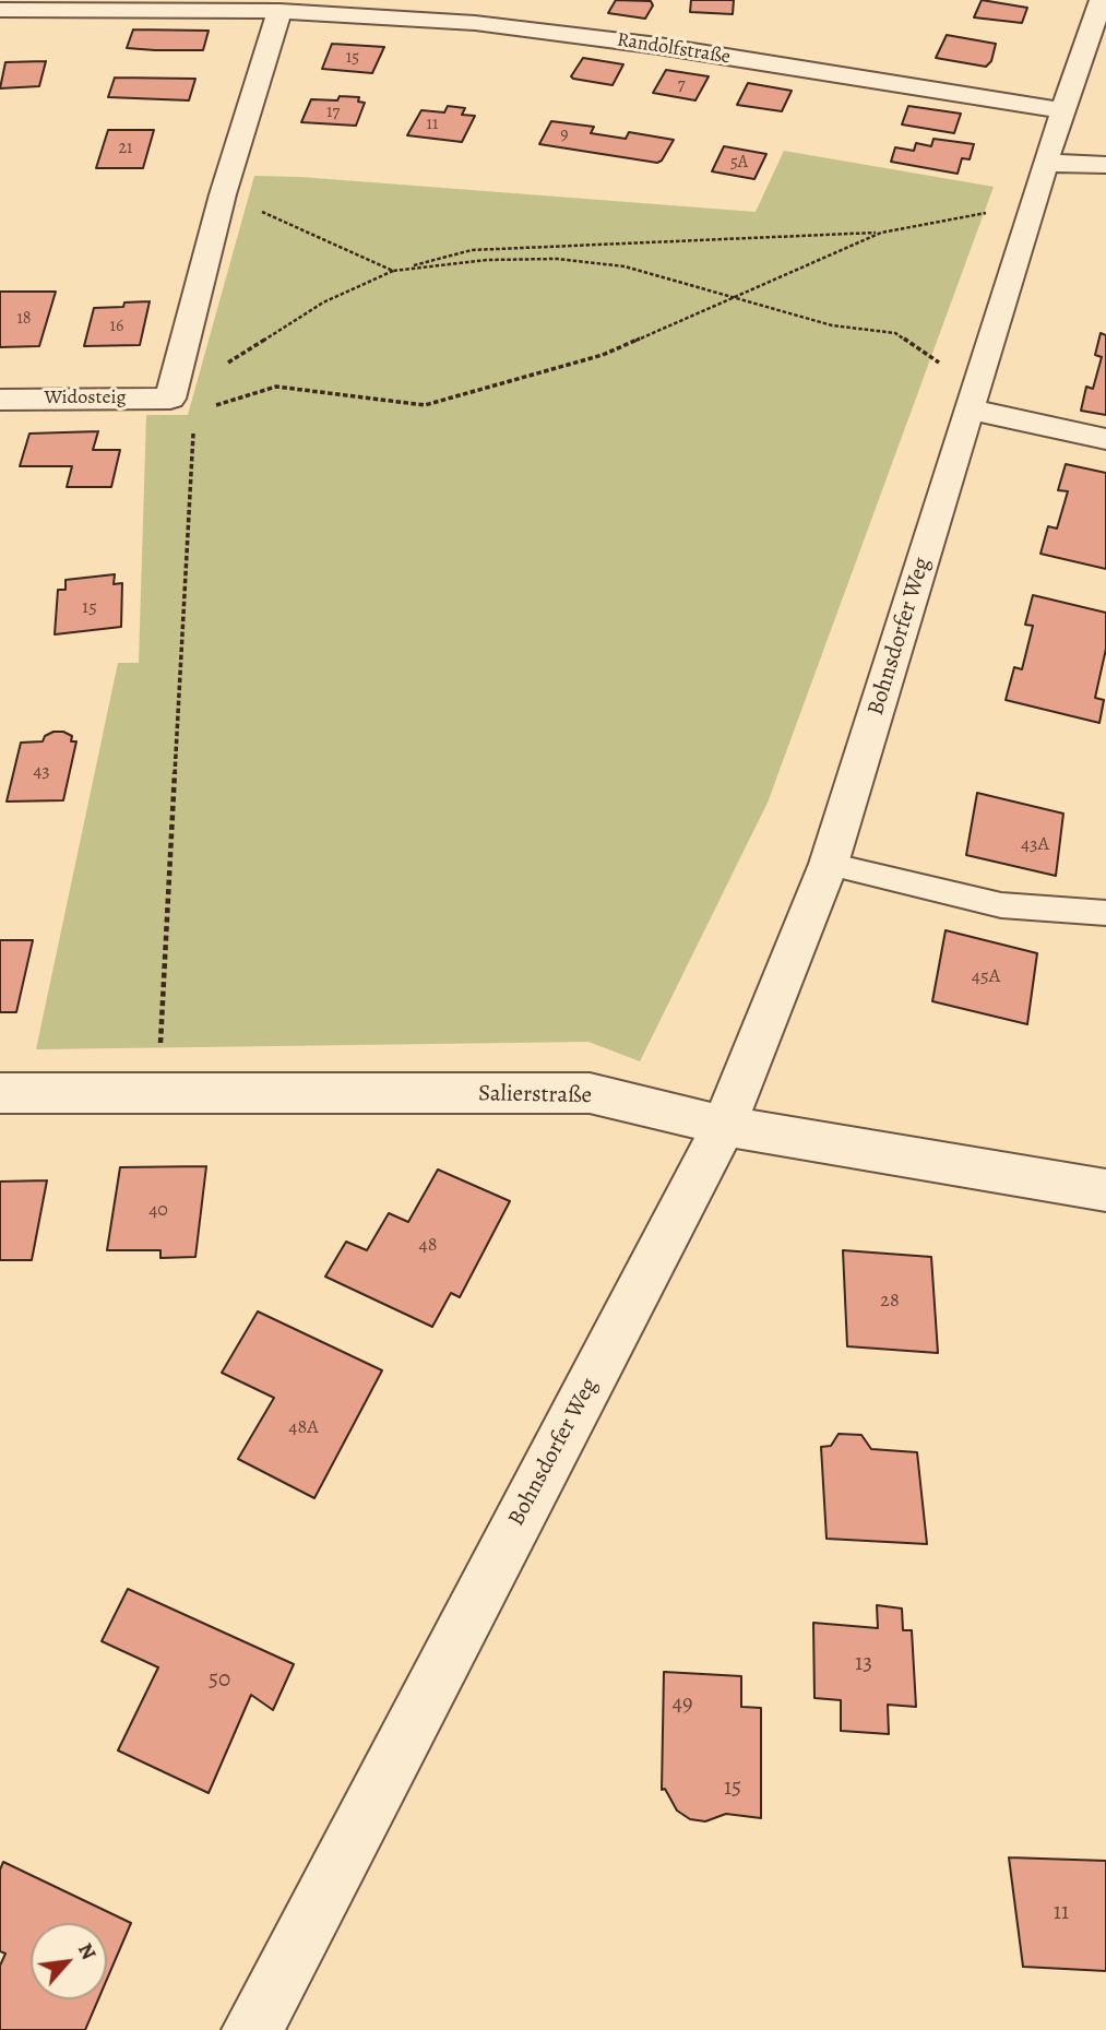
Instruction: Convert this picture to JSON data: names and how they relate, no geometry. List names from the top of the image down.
{
  "streets": {
    "street": [
      "Randolfstraße",
      "Widosteig",
      "Bohnsdorfer Weg",
      "Salierstraße"
    ]
  },
  "crossings": [
    ["Randolfstraße", "Bohnsdorfer Weg"],
    ["Bohnsdorfer Weg", "Salierstraße"]
  ],
  "house_numbers": [
    "15",
    "7",
    "17",
    "11",
    "9",
    "21",
    "5A",
    "18",
    "16",
    "15",
    "43",
    "43A",
    "45A",
    "40",
    "48",
    "28",
    "48A",
    "13",
    "50",
    "49",
    "15",
    "11"
  ],
  "north": "top right"
}
